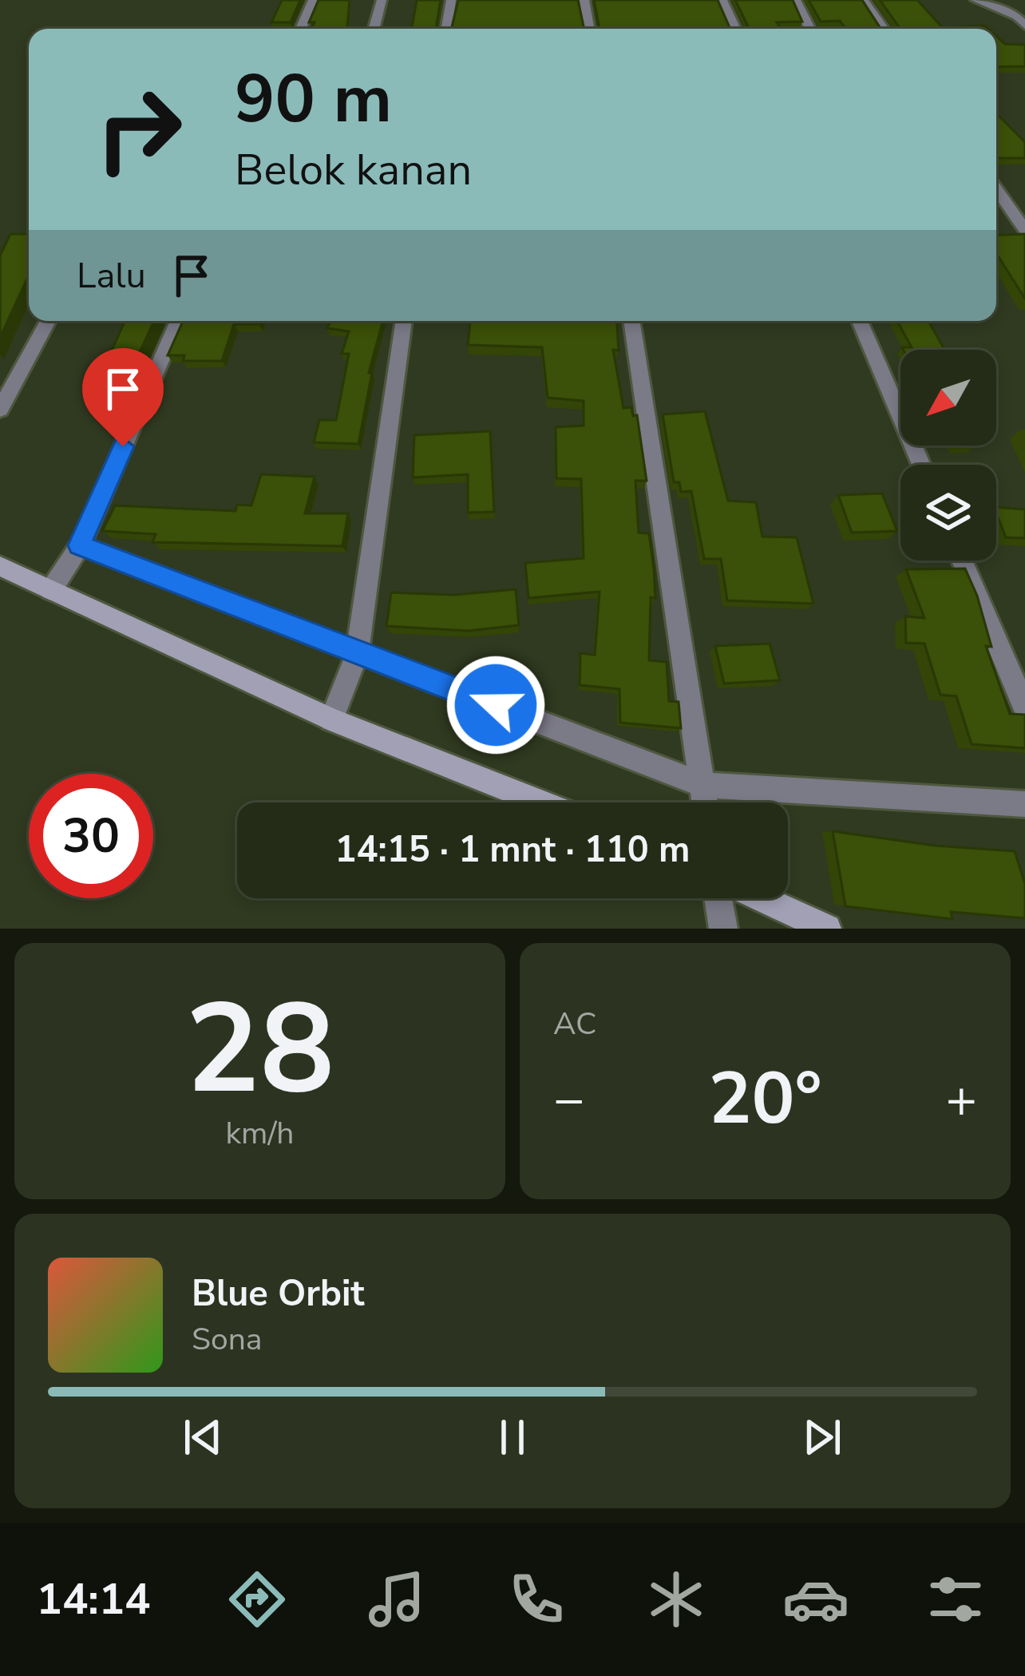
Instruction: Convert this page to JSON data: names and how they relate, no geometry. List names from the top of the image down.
{
  "north": "bottom left",
  "page": {
    "turn": ["90 m", "Belok kanan"],
    "then": "Lalu",
    "limit": "30",
    "trip": "14:15 · 1 mnt · 110 m",
    "tile": [
      ["28", "km/h"],
      "AC"
    ],
    "heat": ["−", "20°", "+"],
    "song": ["Blue Orbit", "Sona"],
    "tabs": "14:14"
  }
}
